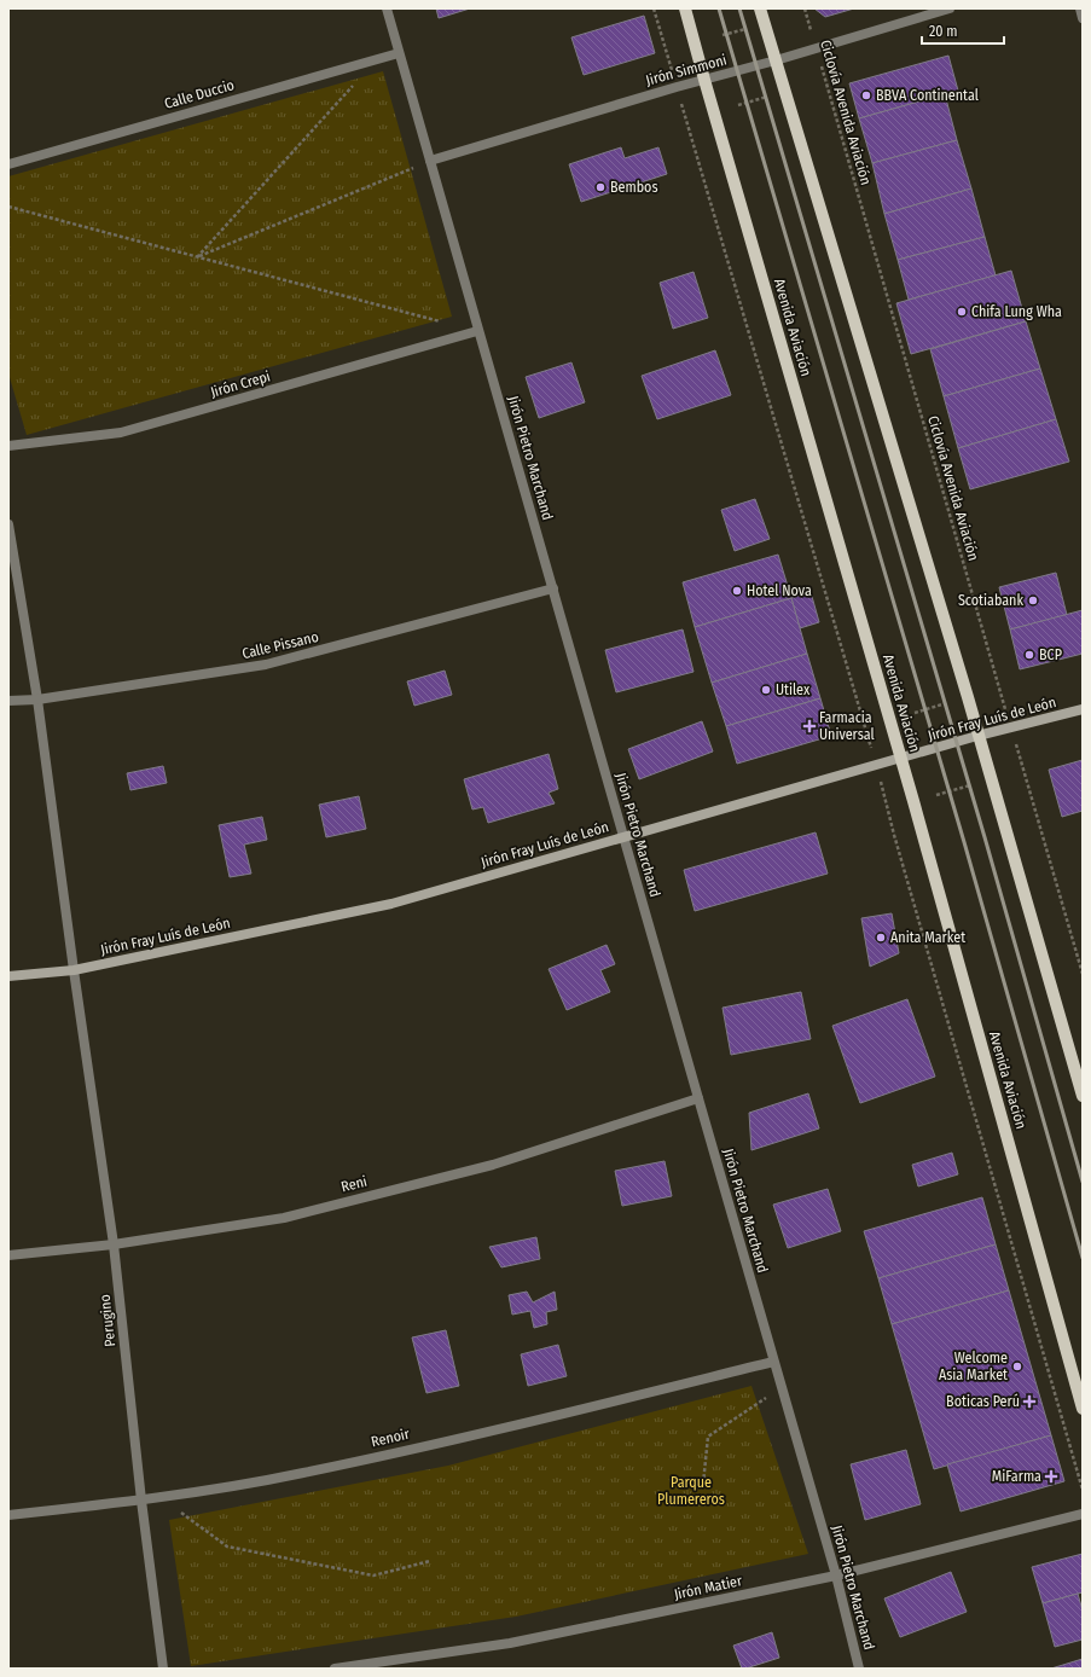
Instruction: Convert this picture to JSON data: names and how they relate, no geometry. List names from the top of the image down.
{
  "streets": {
    "main road": ["Avenida Aviación"],
    "street": [
      "Jirón Simmoni",
      "Calle Duccio",
      "Jirón Crepi",
      "Jirón Pietro Marchand",
      "Calle Pissano",
      "Jirón Fray Luís de León",
      "Reni",
      "Perugino",
      "Renoir",
      "Jirón Matier"
    ],
    "path": ["Ciclovía Avenida Aviación"]
  },
  "crossings": [
    ["Jirón Simmoni", "Ciclovía Avenida Aviación"],
    ["Jirón Simmoni", "Avenida Aviación"],
    ["Jirón Simmoni", "Jirón Pietro Marchand"],
    ["Calle Duccio", "Jirón Pietro Marchand"],
    ["Ciclovía Avenida Aviación", "Jirón Fray Luís de León"],
    ["Avenida Aviación", "Jirón Fray Luís de León"],
    ["Jirón Crepi", "Jirón Pietro Marchand"],
    ["Jirón Pietro Marchand", "Calle Pissano"],
    ["Jirón Pietro Marchand", "Jirón Fray Luís de León"],
    ["Jirón Pietro Marchand", "Reni"],
    ["Jirón Pietro Marchand", "Renoir"],
    ["Jirón Pietro Marchand", "Jirón Matier"],
    ["Calle Pissano", "Perugino"],
    ["Jirón Fray Luís de León", "Perugino"],
    ["Reni", "Perugino"],
    ["Perugino", "Renoir"]
  ],
  "parks": ["Parque Plumereros"],
  "places": {
    "other": [
      "BBVA Continental",
      "Bembos",
      "Chifa Lung Wha",
      "Hotel Nova",
      "Scotiabank",
      "BCP",
      "Utilex",
      "Anita Market",
      "Welcome Asia Market"
    ],
    "health": ["Farmacia Universal", "Boticas Perú", "MiFarma"]
  },
  "scale_bar": "20 m"
}
